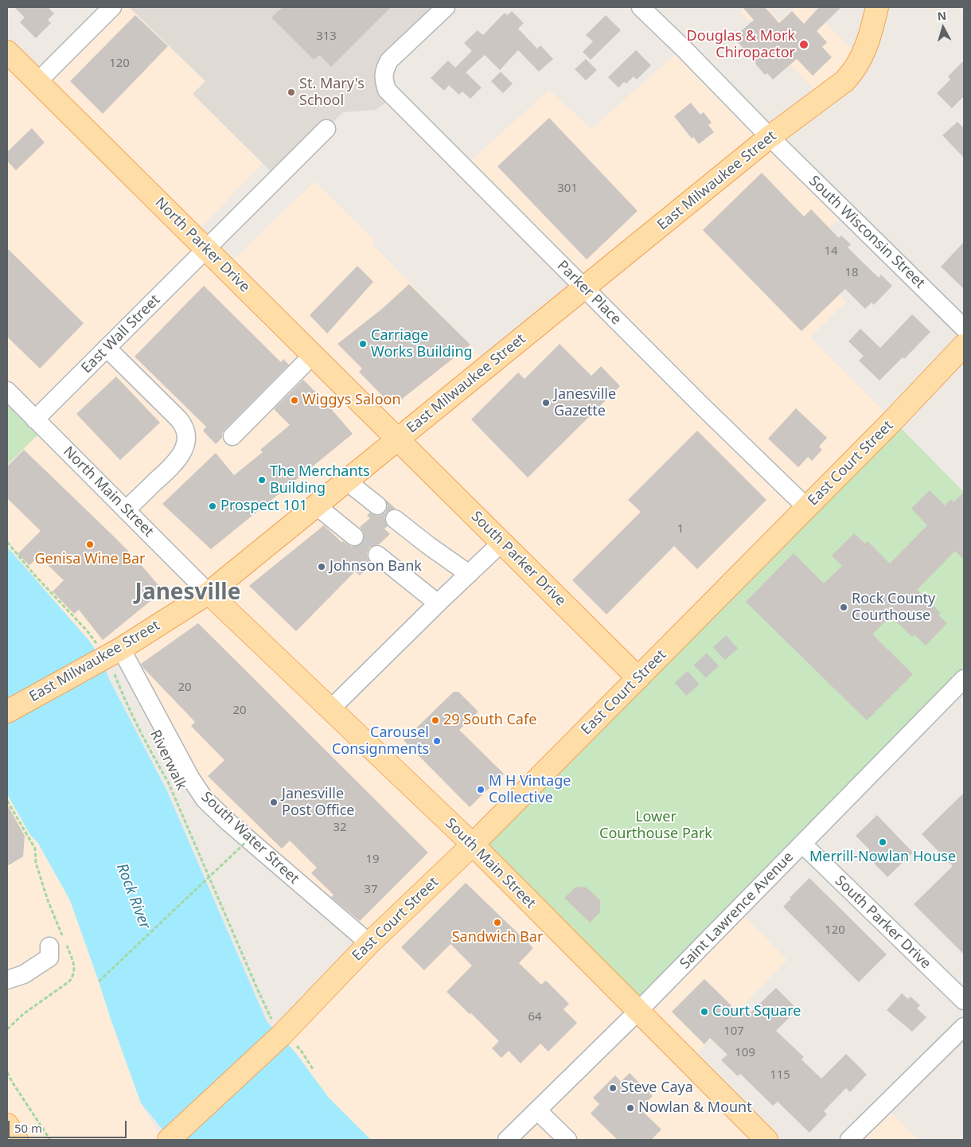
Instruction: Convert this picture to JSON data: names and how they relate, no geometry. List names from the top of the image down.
{
  "streets": {
    "main road": [
      "East Milwaukee Street",
      "North Parker Drive",
      "East Court Street",
      "South Parker Drive",
      "South Main Street"
    ],
    "street": [
      "South Wisconsin Street",
      "Parker Place",
      "East Wall Street",
      "North Main Street",
      "South Water Street",
      "Saint Lawrence Avenue"
    ],
    "path": ["Riverwalk"]
  },
  "crossings": [
    ["East Milwaukee Street", "South Wisconsin Street"],
    ["East Milwaukee Street", "North Parker Drive"],
    ["East Milwaukee Street", "Parker Place"],
    ["East Milwaukee Street", "North Main Street"],
    ["East Milwaukee Street", "South Parker Drive"],
    ["East Milwaukee Street", "Riverwalk"],
    ["East Milwaukee Street", "South Water Street"],
    ["East Milwaukee Street", "South Main Street"],
    ["North Parker Drive", "East Wall Street"],
    ["North Parker Drive", "South Parker Drive"],
    ["Parker Place", "East Court Street"],
    ["East Wall Street", "North Main Street"],
    ["East Court Street", "South Parker Drive"],
    ["East Court Street", "Riverwalk"],
    ["East Court Street", "South Water Street"],
    ["East Court Street", "South Main Street"],
    ["North Main Street", "South Main Street"],
    ["South Parker Drive", "Saint Lawrence Avenue"],
    ["Riverwalk", "South Water Street"],
    ["South Main Street", "Saint Lawrence Avenue"]
  ],
  "districts": ["Janesville"],
  "water": ["Rock River"],
  "parks": ["Lower Courthouse Park"],
  "places": [
    "Douglas & Mork Chiropactor",
    "St. Mary's School",
    "Carriage Works Building",
    "Wiggys Saloon",
    "Janesville Gazette",
    "The Merchants Building",
    "Prospect 101",
    "Genisa Wine Bar",
    "Johnson Bank",
    "Rock County Courthouse",
    "29 South Cafe",
    "Carousel Consignments",
    "M H Vintage Collective",
    "Janesville Post Office",
    "Merrill-Nowlan House",
    "Sandwich Bar",
    "Court Square",
    "Steve Caya",
    "Nowlan & Mount"
  ],
  "house_numbers": [
    "313",
    "120",
    "301",
    "14",
    "18",
    "1",
    "20",
    "20",
    "32",
    "19",
    "37",
    "120",
    "64",
    "107",
    "109",
    "115"
  ],
  "scale_bar": "50 m",
  "north": "top"
}
